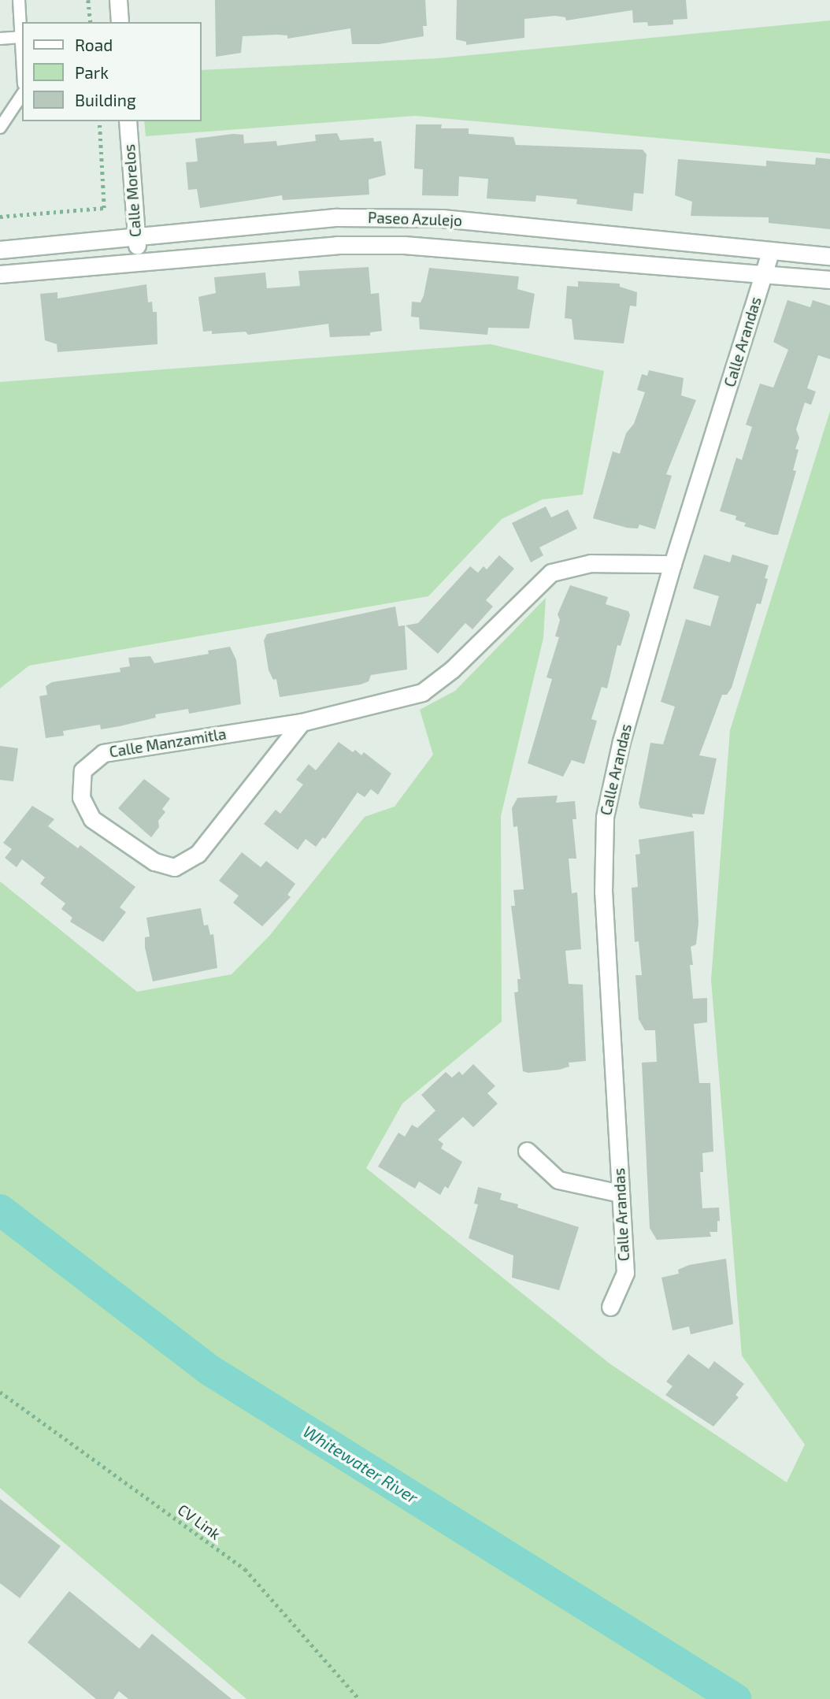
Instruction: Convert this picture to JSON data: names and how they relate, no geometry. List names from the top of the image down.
{
  "streets": {
    "street": [
      "Calle Morelos",
      "Paseo Azulejo",
      "Calle Arandas",
      "Calle Manzamitla"
    ],
    "path": ["CV Link"]
  },
  "crossings": [
    ["Calle Morelos", "Paseo Azulejo"],
    ["Paseo Azulejo", "Calle Arandas"],
    ["Calle Arandas", "Calle Manzamitla"]
  ],
  "water": ["Whitewater River"],
  "legend": ["Road", "Park", "Building"]
}
